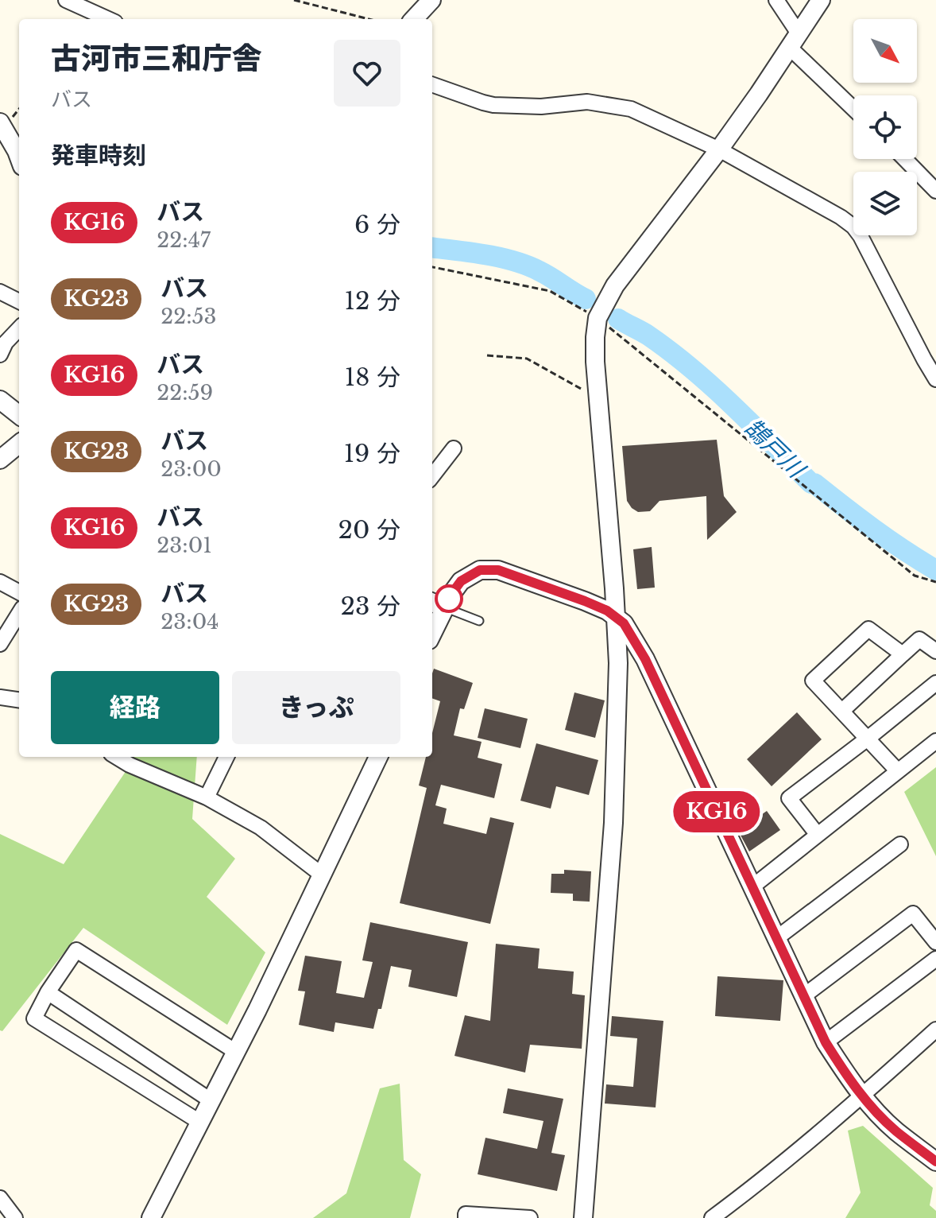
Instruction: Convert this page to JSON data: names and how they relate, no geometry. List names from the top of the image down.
{
  "water": ["鵠戸川"],
  "lines": ["bus line KG16"],
  "north": "bottom right",
  "page": {
    "on_map": "KG16",
    "heading": [
      ["古河市三和庁舎", "バス"],
      "発車時刻"
    ],
    "list": [
      {
        "mark": "KG16",
        "name": "バス",
        "note": "22:47",
        "value": "6 分"
      },
      {
        "mark": "KG23",
        "name": "バス",
        "note": "22:53",
        "value": "12 分"
      },
      {
        "mark": "KG16",
        "name": "バス",
        "note": "22:59",
        "value": "18 分"
      },
      {
        "mark": "KG23",
        "name": "バス",
        "note": "23:00",
        "value": "19 分"
      },
      {
        "mark": "KG16",
        "name": "バス",
        "note": "23:01",
        "value": "20 分"
      },
      {
        "mark": "KG23",
        "name": "バス",
        "note": "23:04",
        "value": "23 分"
      }
    ],
    "buttons": ["経路", "きっぷ"]
  }
}
